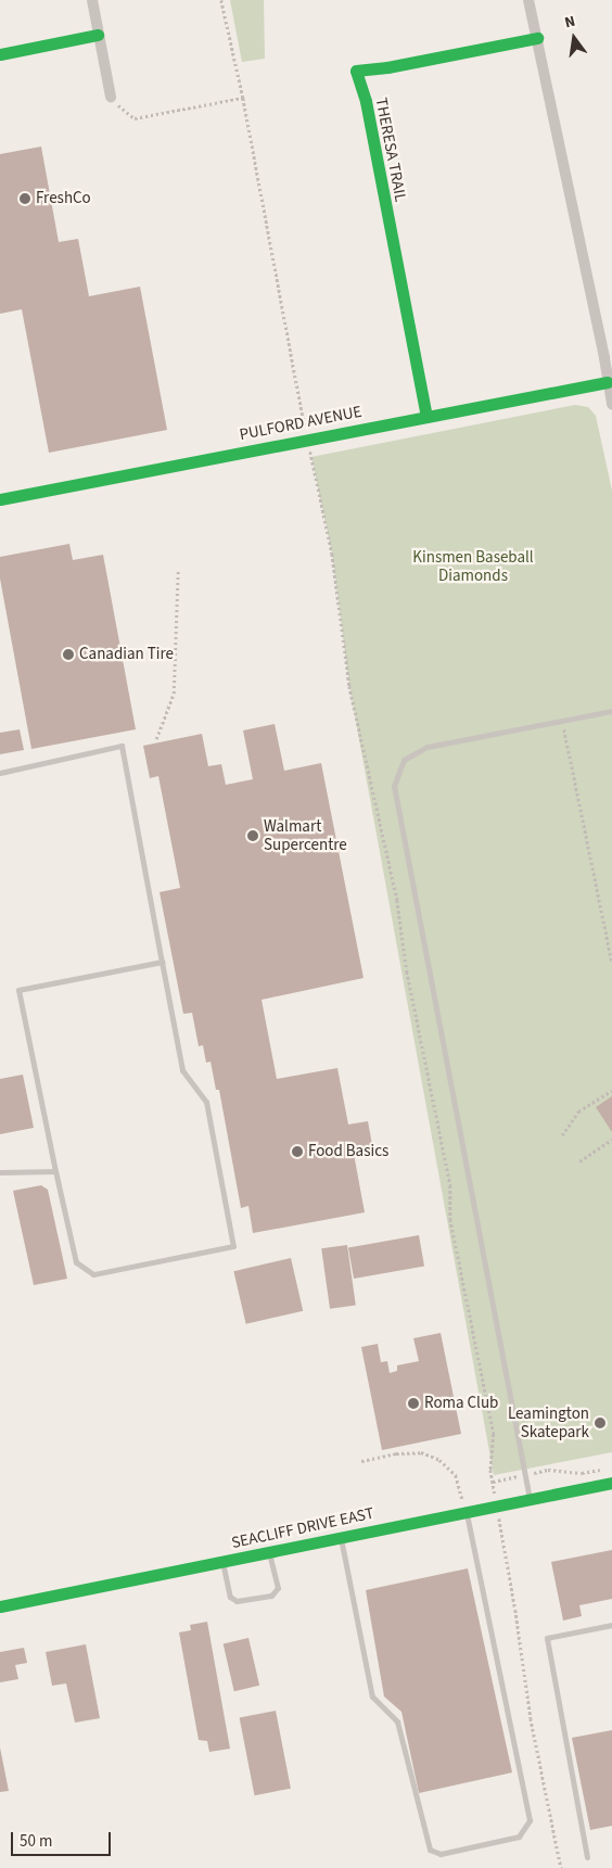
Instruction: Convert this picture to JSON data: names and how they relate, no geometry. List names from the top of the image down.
{
  "streets": {
    "street": ["THERESA TRAIL", "PULFORD AVENUE", "SEACLIFF DRIVE EAST"]
  },
  "crossings": [
    ["THERESA TRAIL", "PULFORD AVENUE"]
  ],
  "parks": ["Kinsmen Baseball Diamonds"],
  "places": [
    "FreshCo",
    "Canadian Tire",
    "Walmart Supercentre",
    "Food Basics",
    "Roma Club",
    "Leamington Skatepark"
  ],
  "scale_bar": "50 m",
  "north": "top"
}
